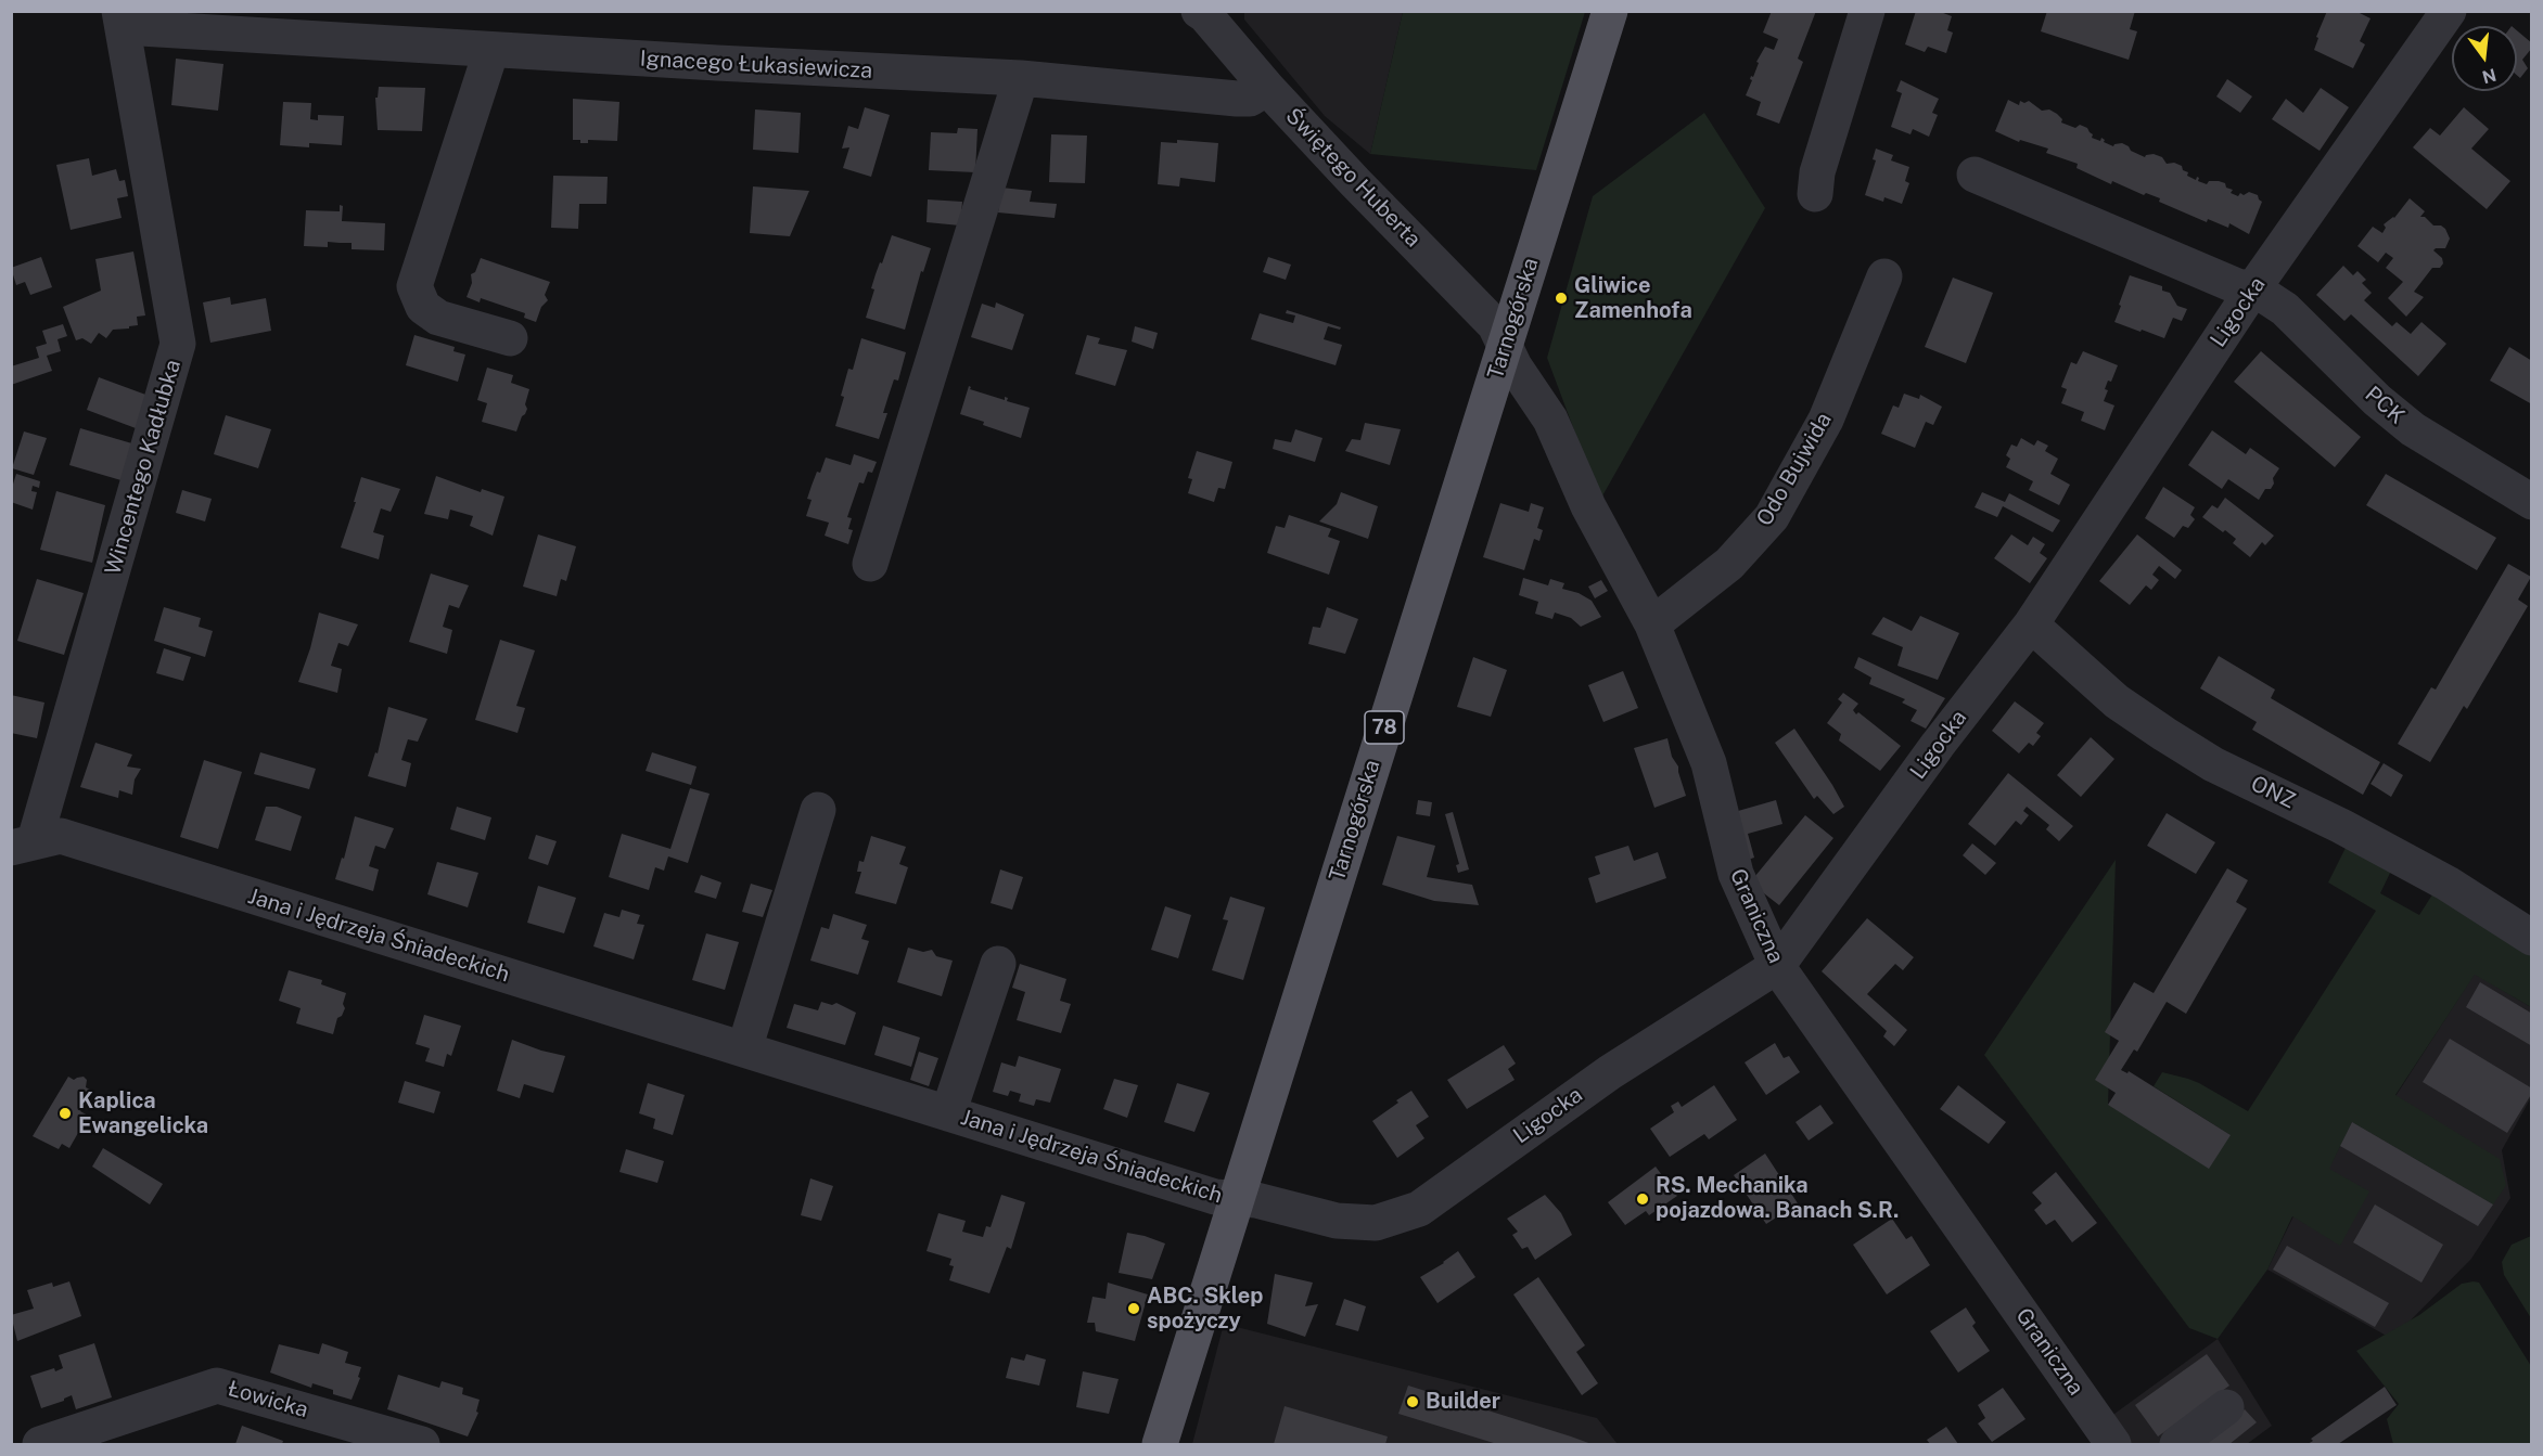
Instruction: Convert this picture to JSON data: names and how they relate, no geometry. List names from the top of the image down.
{
  "streets": {
    "main road": ["Tarnogórska", "78"],
    "street": [
      "Ignacego Łukasiewicza",
      "Świętego Huberta",
      "Ligocka",
      "PCK",
      "Wincentego Kadłubka",
      "Odo Bujwida",
      "ONZ",
      "Graniczna",
      "Jana i Jędrzeja Śniadeckich",
      "Łowicka"
    ]
  },
  "crossings": [
    ["Ignacego Łukasiewicza", "Świętego Huberta"],
    ["Ignacego Łukasiewicza", "Wincentego Kadłubka"],
    ["Świętego Huberta", "Tarnogórska"],
    ["Świętego Huberta", "Graniczna"],
    ["Ligocka", "Tarnogórska"],
    ["Ligocka", "PCK"],
    ["Ligocka", "ONZ"],
    ["Ligocka", "Graniczna"],
    ["Ligocka", "Jana i Jędrzeja Śniadeckich"],
    ["Tarnogórska", "Graniczna"],
    ["Tarnogórska", "Jana i Jędrzeja Śniadeckich"],
    ["Wincentego Kadłubka", "Jana i Jędrzeja Śniadeckich"],
    ["Odo Bujwida", "Graniczna"]
  ],
  "places": [
    "Gliwice Zamenhofa",
    "Kaplica Ewangelicka",
    "RS. Mechanika pojazdowa. Banach S.R.",
    "ABC. Sklep spożyczy",
    "Builder"
  ],
  "north": "bottom"
}
